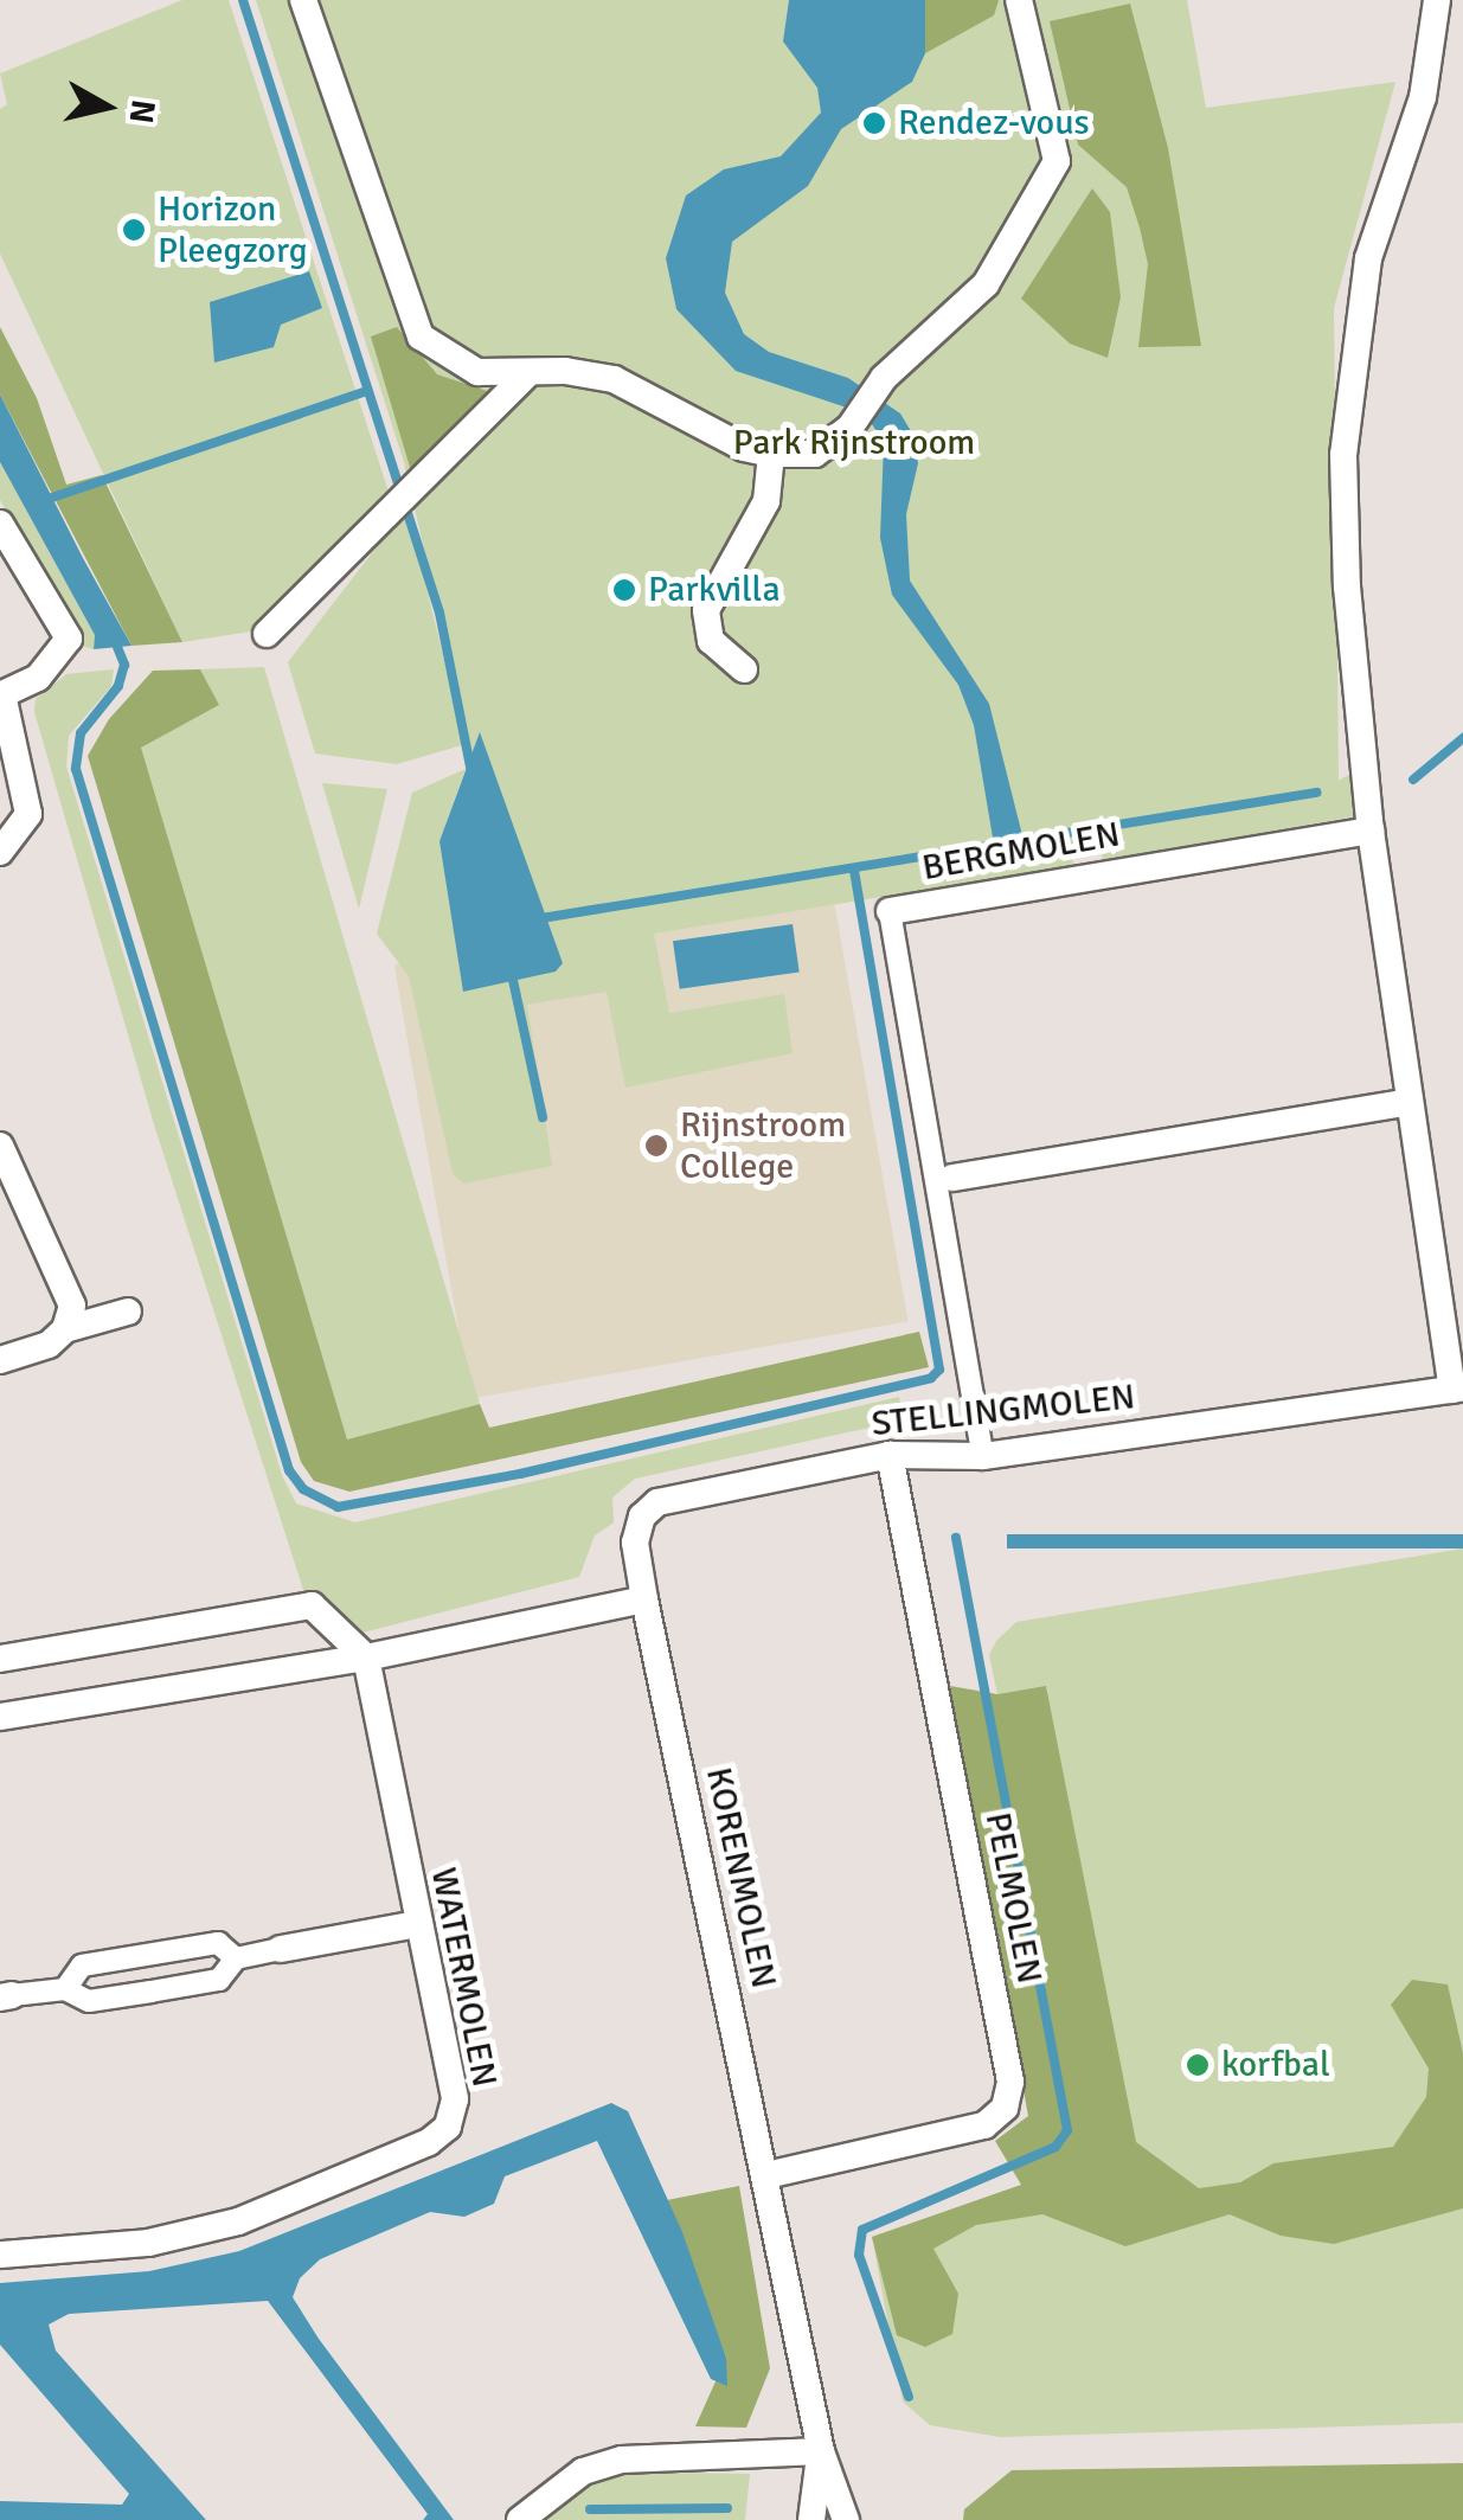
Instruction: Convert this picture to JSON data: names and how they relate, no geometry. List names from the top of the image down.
{
  "streets": {
    "street": [
      "BERGMOLEN",
      "STELLINGMOLEN",
      "KORENMOLEN",
      "PELMOLEN",
      "WATERMOLEN"
    ]
  },
  "crossings": [
    ["BERGMOLEN", "STELLINGMOLEN"],
    ["STELLINGMOLEN", "KORENMOLEN"],
    ["STELLINGMOLEN", "PELMOLEN"],
    ["KORENMOLEN", "PELMOLEN"]
  ],
  "parks": ["Park Rijnstroom"],
  "places": [
    "Rendez-vous",
    "Horizon Pleegzorg",
    "Parkvilla",
    "Rijnstroom College",
    "korfbal"
  ],
  "north": "right"
}
